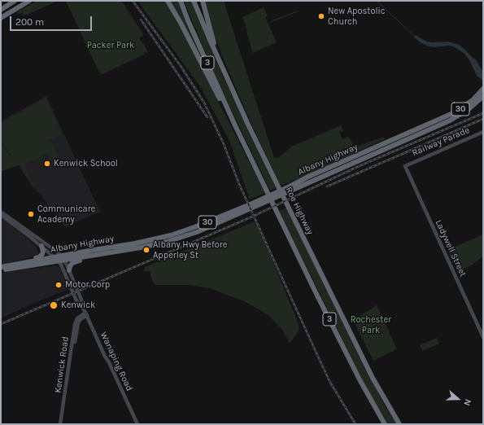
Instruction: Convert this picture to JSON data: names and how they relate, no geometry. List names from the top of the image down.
{
  "streets": {
    "highway": [
      "3",
      "30",
      "Albany Highway",
      "Roe Highway"
    ],
    "main road": [
      "Railway Parade",
      "Ladywell Street",
      "Wanaping Road",
      "Kenwick Road"
    ]
  },
  "crossings": [
    ["Railway Parade", "Ladywell Street"],
    ["Albany Highway", "Wanaping Road"],
    ["Wanaping Road", "Kenwick Road"]
  ],
  "parks": ["Packer Park", "Rochester Park"],
  "places": [
    "New Apostolic Church",
    "Kenwick School",
    "Communicare Academy",
    "Albany Hwy Before Apperley St",
    "Motor Corp",
    "Kenwick"
  ],
  "scale_bar": "200 m",
  "north": "right"
}
